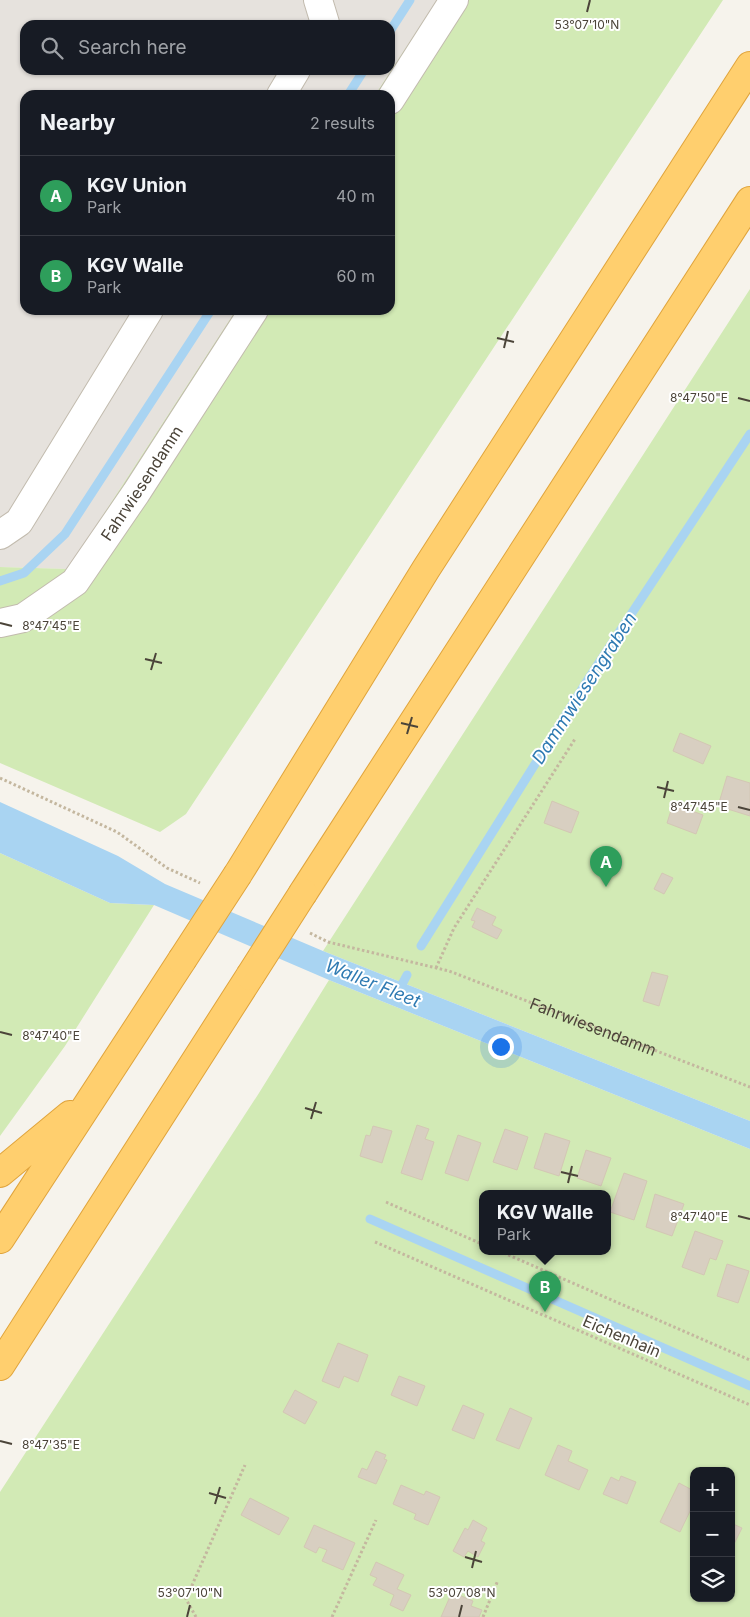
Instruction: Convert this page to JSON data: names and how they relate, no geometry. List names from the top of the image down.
{
  "streets": {
    "street": ["Fahrwiesendamm"],
    "path": ["Eichenhain"]
  },
  "water": ["Dammwiesengraben", "Waller Fleet"],
  "page": {
    "search": "Search here",
    "heading": ["Nearby", "2 results"],
    "list": [
      {
        "mark": "A",
        "name": "KGV Union",
        "note": "Park",
        "value": "40 m"
      },
      {
        "mark": "B",
        "name": "KGV Walle",
        "note": "Park",
        "value": "60 m"
      }
    ],
    "pins": ["A", "B"],
    "popup": ["KGV Walle", "Park"],
    "map_buttons": ["+", "−"]
  },
  "coordinates": [
    "53°07'10\"N",
    "8°47'50\"E",
    "8°47'45\"E",
    "8°47'40\"E",
    "8°47'35\"E",
    "53°07'08\"N"
  ]
}
